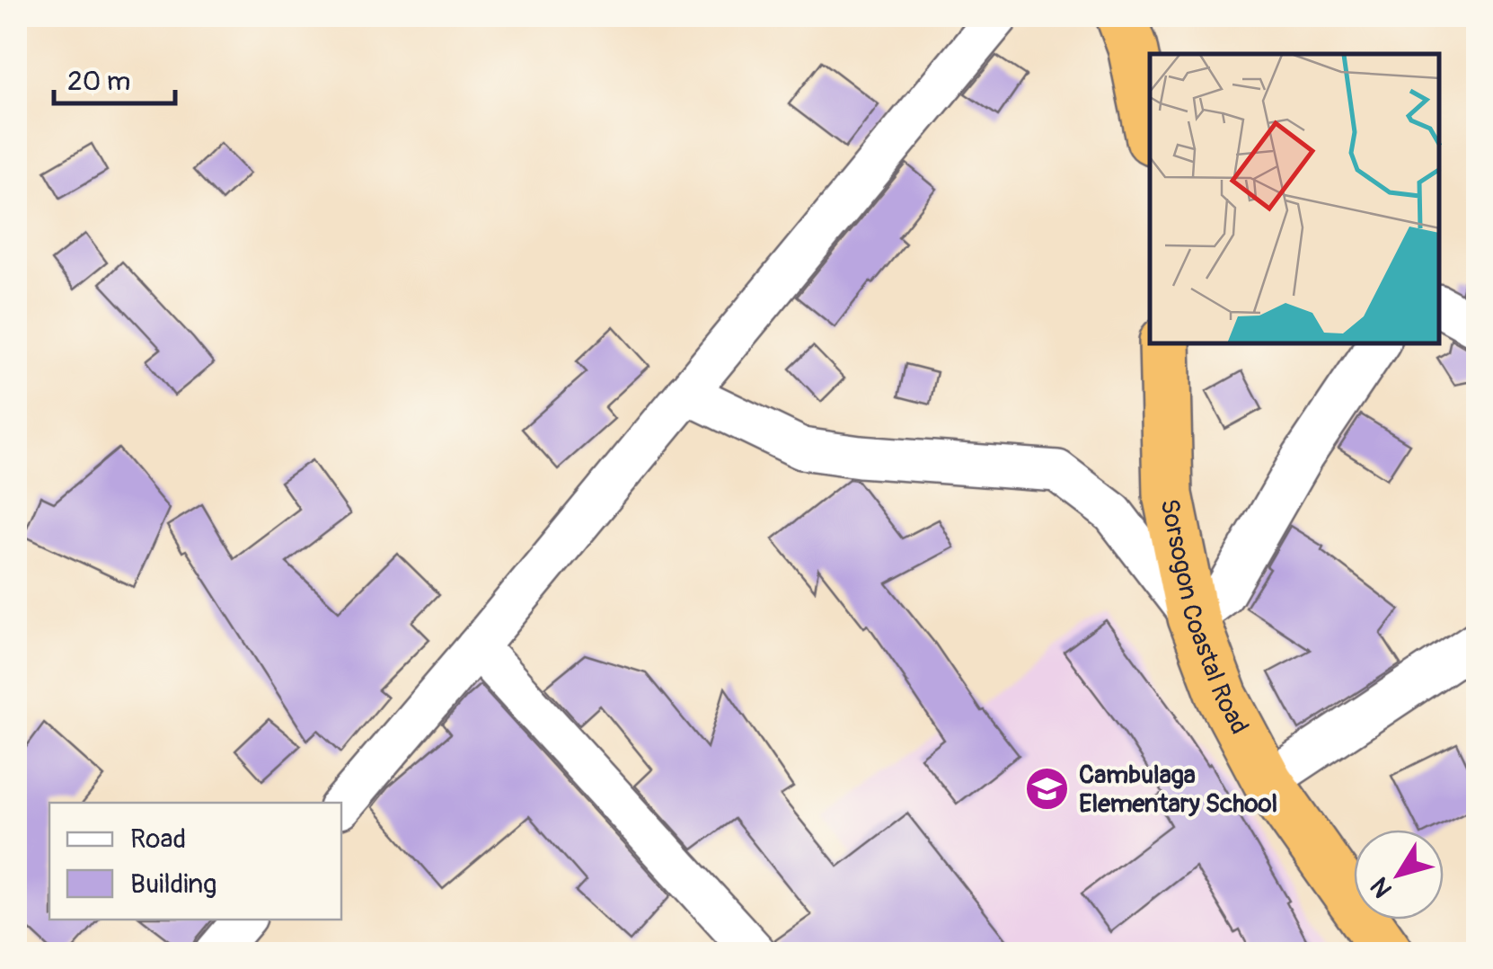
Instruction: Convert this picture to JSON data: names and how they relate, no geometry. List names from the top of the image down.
{
  "streets": {
    "highway": ["Sorsogon Coastal Road"]
  },
  "places": {
    "school or university": ["Cambulaga Elementary School"]
  },
  "legend": ["Road", "Building"],
  "scale_bar": "20 m",
  "north": "bottom left"
}
